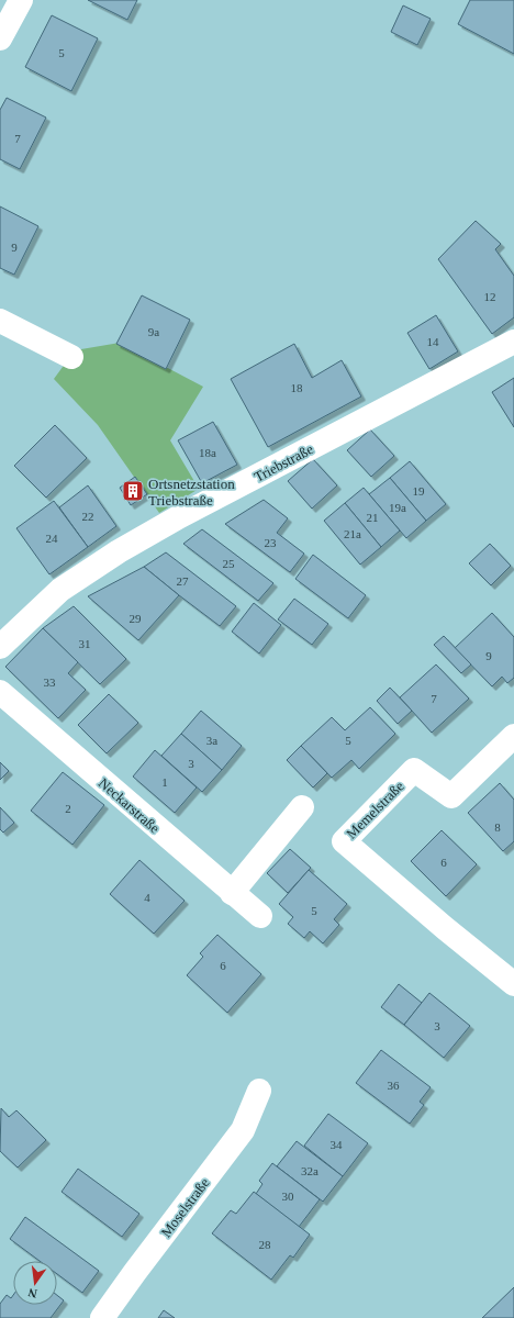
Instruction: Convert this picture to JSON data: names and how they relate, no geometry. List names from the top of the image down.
{
  "streets": {
    "street": [
      "Triebstraße",
      "Neckarstraße",
      "Memelstraße",
      "Moselstraße"
    ]
  },
  "places": {
    "building": ["Ortsnetzstation Triebstraße"]
  },
  "house_numbers": [
    "5",
    "7",
    "9",
    "12",
    "9a",
    "14",
    "18",
    "18a",
    "19",
    "19a",
    "22",
    "21",
    "21a",
    "24",
    "23",
    "25",
    "27",
    "29",
    "31",
    "9",
    "33",
    "7",
    "3a",
    "5",
    "3",
    "1",
    "2",
    "8",
    "6",
    "4",
    "5",
    "6",
    "3",
    "36",
    "34",
    "32a",
    "30",
    "28"
  ],
  "north": "bottom"
}
